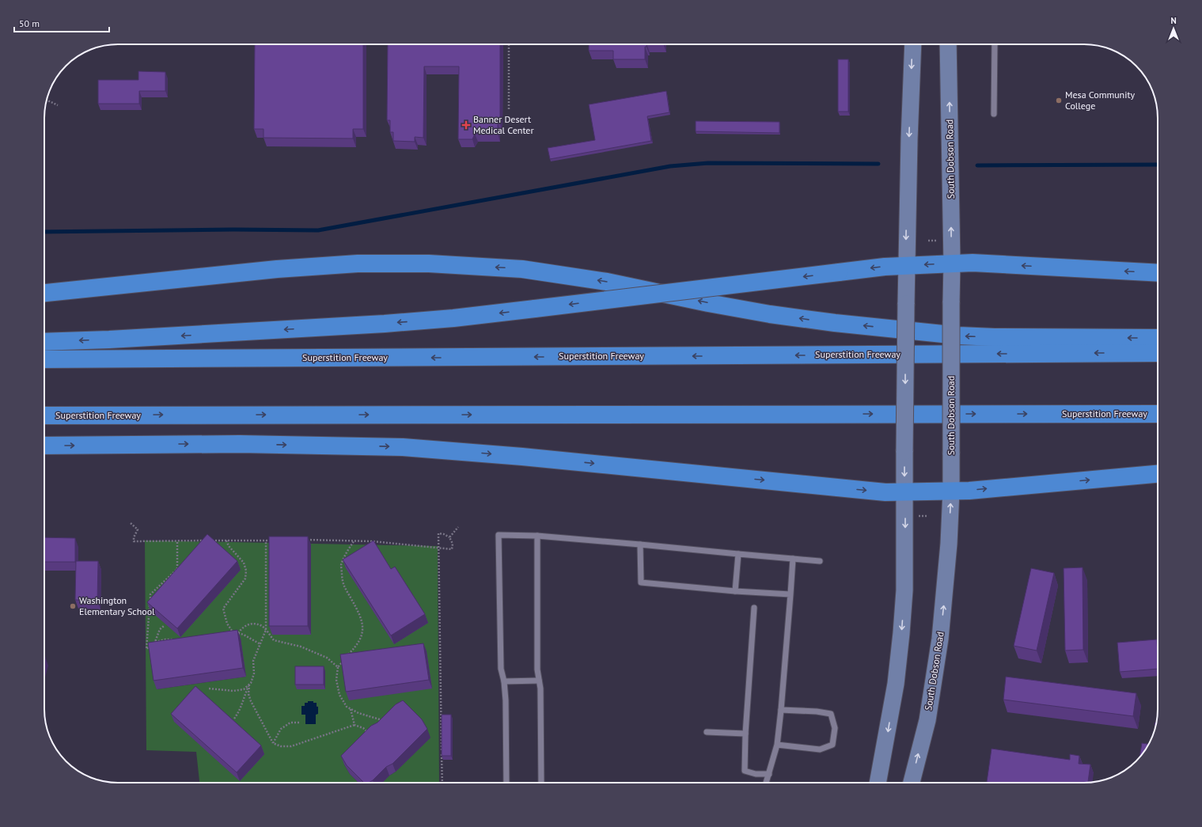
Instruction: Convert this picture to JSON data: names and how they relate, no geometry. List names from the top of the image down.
{
  "streets": {
    "highway": ["Superstition Freeway"],
    "main road": ["South Dobson Road"]
  },
  "places": {
    "other": ["Mesa Community College", "Washington Elementary School"],
    "health": ["Banner Desert Medical Center"]
  },
  "scale_bar": "50 m",
  "north": "top"
}
